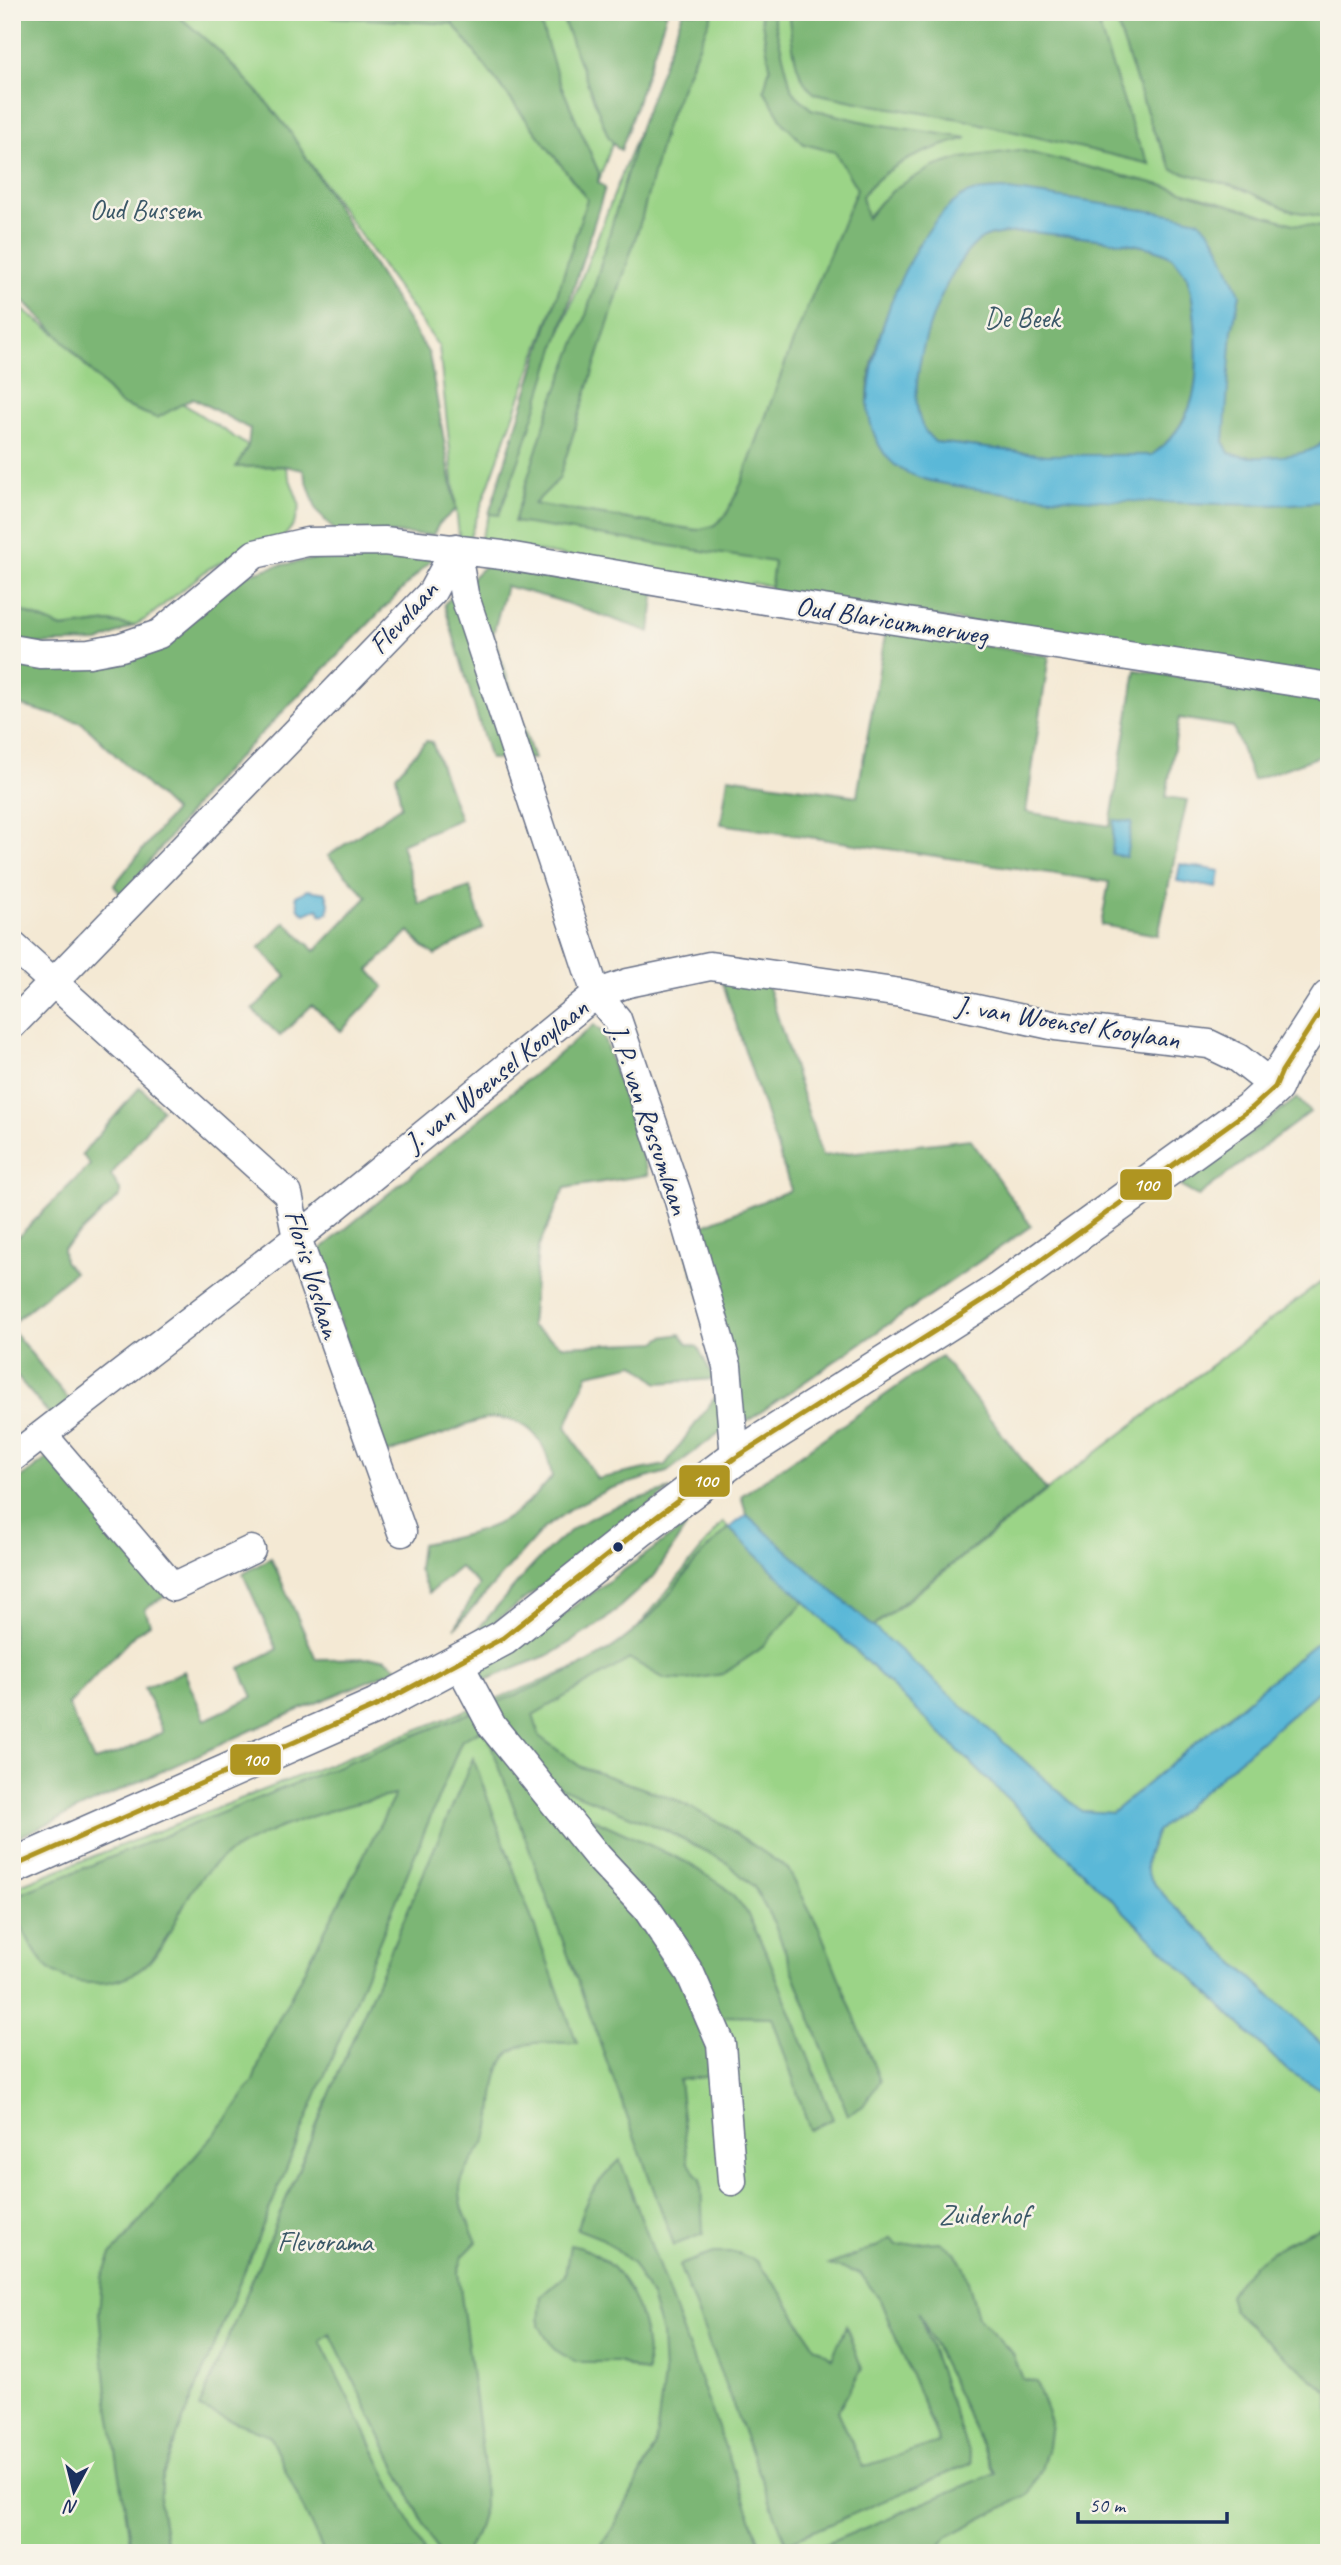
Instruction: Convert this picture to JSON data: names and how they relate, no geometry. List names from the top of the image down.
{
  "streets": {
    "street": [
      "Flevolaan",
      "Oud Blaricummerweg",
      "J. van Woensel Kooylaan",
      "J. P. van Rossumlaan",
      "Floris Voslaan"
    ]
  },
  "crossings": [
    ["Flevolaan", "Oud Blaricummerweg"],
    ["Flevolaan", "J. P. van Rossumlaan"],
    ["Flevolaan", "Floris Voslaan"],
    ["Oud Blaricummerweg", "J. P. van Rossumlaan"],
    ["J. van Woensel Kooylaan", "J. P. van Rossumlaan"],
    ["J. van Woensel Kooylaan", "Floris Voslaan"]
  ],
  "parks": [
    "Oud Bussem",
    "De Beek",
    "Zuiderhof",
    "Flevorama"
  ],
  "lines": ["transit line 100"],
  "scale_bar": "50 m",
  "north": "bottom"
}
